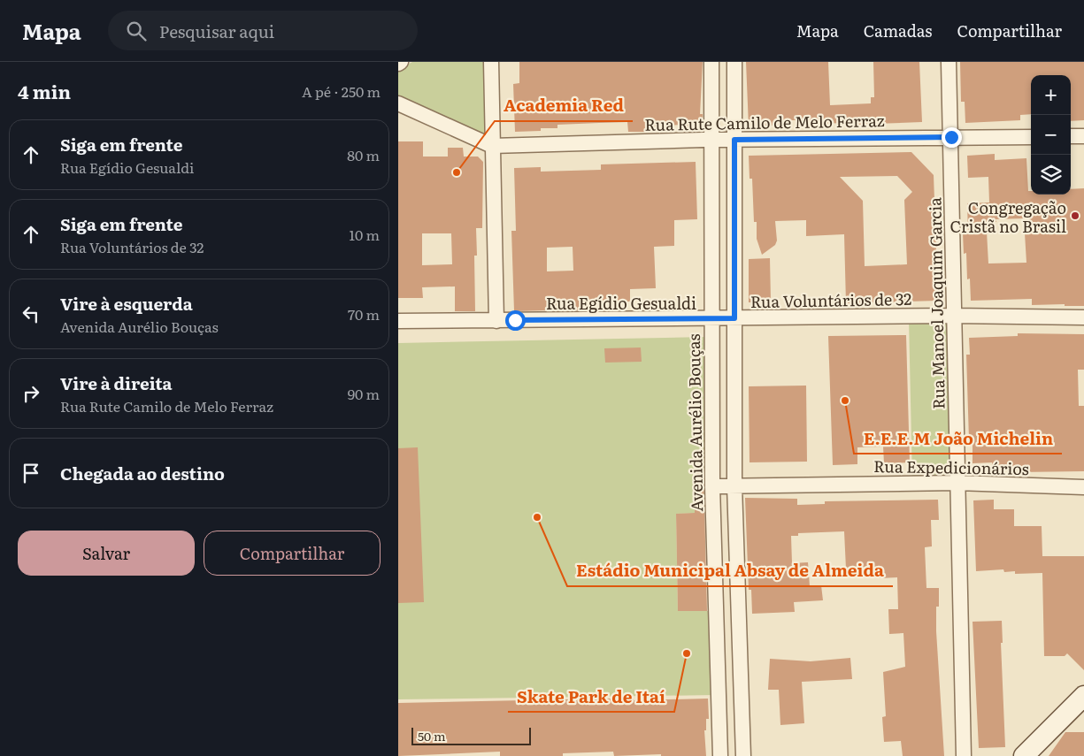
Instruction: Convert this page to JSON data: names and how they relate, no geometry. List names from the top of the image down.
{
  "streets": {
    "street": [
      "Rua Rute Camilo de Melo Ferraz",
      "Rua Voluntários de 32",
      "Rua Egídio Gesualdi",
      "Rua Manoel Joaquim Garcia",
      "Avenida Aurélio Bouças",
      "Rua Expedicionários"
    ]
  },
  "crossings": [
    ["Rua Rute Camilo de Melo Ferraz", "Rua Manoel Joaquim Garcia"],
    ["Rua Rute Camilo de Melo Ferraz", "Avenida Aurélio Bouças"],
    ["Rua Voluntários de 32", "Rua Egídio Gesualdi"],
    ["Rua Voluntários de 32", "Rua Manoel Joaquim Garcia"],
    ["Rua Voluntários de 32", "Avenida Aurélio Bouças"],
    ["Rua Egídio Gesualdi", "Avenida Aurélio Bouças"],
    ["Rua Manoel Joaquim Garcia", "Rua Expedicionários"],
    ["Avenida Aurélio Bouças", "Rua Expedicionários"]
  ],
  "places": [
    "Academia Red",
    "Congregação Cristã no Brasil",
    "E.E.E.M João Michelin",
    "Estádio Municipal Absay de Almeida",
    "Skate Park de Itaí"
  ],
  "scale_bar": "50 m",
  "page": {
    "header": "Mapa",
    "search": "Pesquisar aqui",
    "nav": ["Mapa", "Camadas", "Compartilhar"],
    "heading": ["4 min", "A pé · 250 m"],
    "map_buttons": ["+", "−"],
    "list": [
      ["Siga em frente", "Rua Egídio Gesualdi", "80 m"],
      ["Siga em frente", "Rua Voluntários de 32", "10 m"],
      ["Vire à esquerda", "Avenida Aurélio Bouças", "70 m"],
      ["Vire à direita", "Rua Rute Camilo de Melo Ferraz", "90 m"],
      "Chegada ao destino"
    ],
    "buttons": ["Salvar", "Compartilhar"],
    "scale": "50 m"
  }
}
